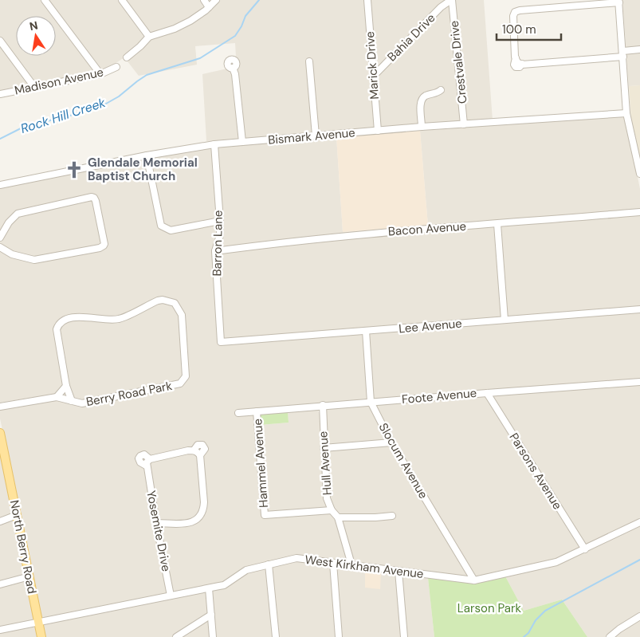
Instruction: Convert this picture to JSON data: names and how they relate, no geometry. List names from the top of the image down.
{
  "streets": {
    "main road": ["North Berry Road"],
    "street": [
      "Bahia Drive",
      "Crestvale Drive",
      "Marick Drive",
      "Madison Avenue",
      "Bismark Avenue",
      "Bacon Avenue",
      "Barron Lane",
      "Lee Avenue",
      "Berry Road Park",
      "Foote Avenue",
      "Slocum Avenue",
      "Hammel Avenue",
      "Hull Avenue",
      "Parsons Avenue",
      "Yosemite Drive",
      "West Kirkham Avenue"
    ]
  },
  "crossings": [
    ["Bahia Drive", "Crestvale Drive"],
    ["Bahia Drive", "Marick Drive"],
    ["Crestvale Drive", "Bismark Avenue"],
    ["Marick Drive", "Bismark Avenue"],
    ["Bismark Avenue", "Barron Lane"],
    ["Bacon Avenue", "Barron Lane"],
    ["Barron Lane", "Lee Avenue"],
    ["Lee Avenue", "Slocum Avenue"],
    ["Foote Avenue", "Slocum Avenue"],
    ["Foote Avenue", "Hammel Avenue"],
    ["Foote Avenue", "Hull Avenue"],
    ["Foote Avenue", "Parsons Avenue"],
    ["Slocum Avenue", "West Kirkham Avenue"],
    ["Hammel Avenue", "Hull Avenue"],
    ["Hull Avenue", "West Kirkham Avenue"],
    ["Parsons Avenue", "West Kirkham Avenue"],
    ["Yosemite Drive", "West Kirkham Avenue"],
    ["North Berry Road", "West Kirkham Avenue"]
  ],
  "water": ["Rock Hill Creek"],
  "parks": ["Larson Park"],
  "places": {
    "church": ["Glendale Memorial Baptist Church"]
  },
  "scale_bar": "100 m",
  "north": "top"
}
